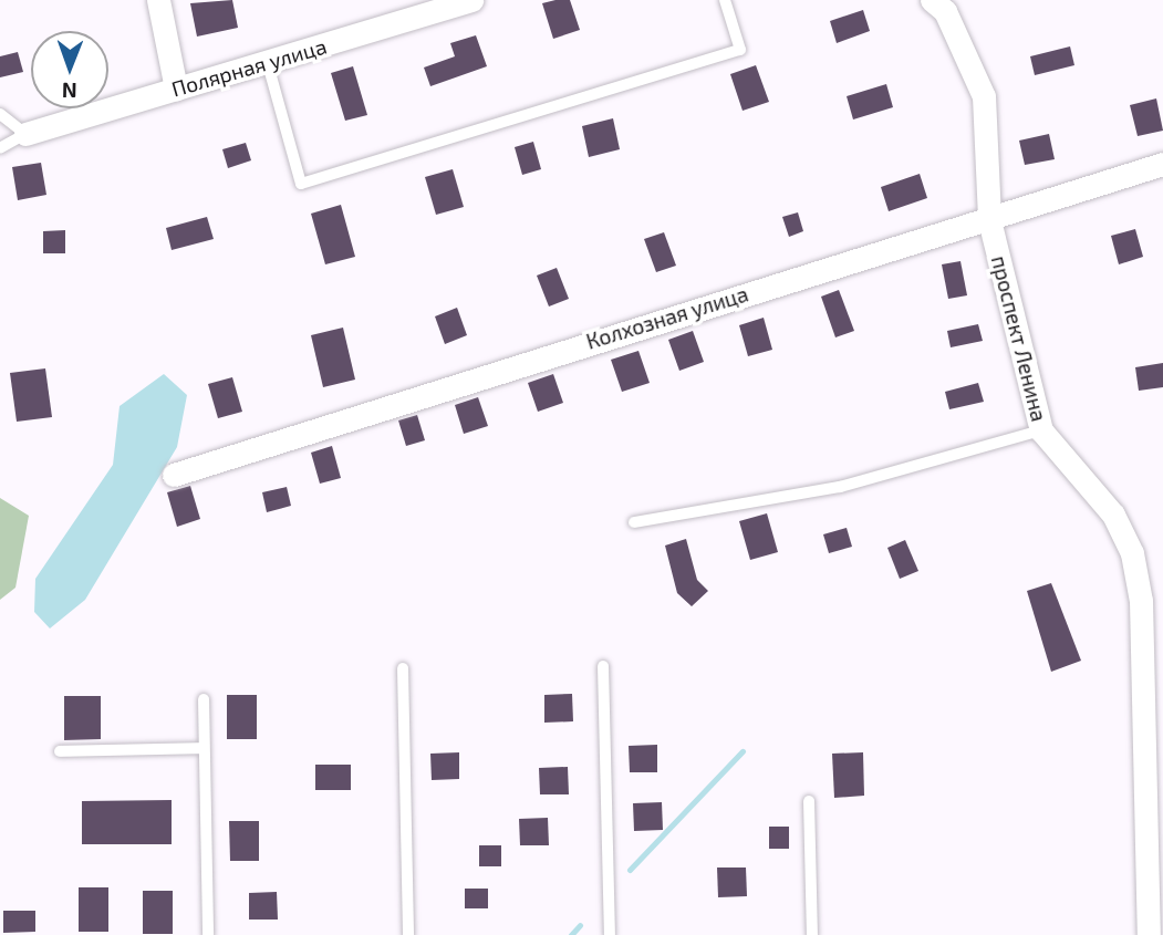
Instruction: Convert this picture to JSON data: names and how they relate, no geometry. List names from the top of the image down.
{
  "streets": {
    "street": ["Полярная улица", "Колхозная улица", "проспект Ленина"]
  },
  "crossings": [
    ["Колхозная улица", "проспект Ленина"]
  ],
  "north": "bottom"
}
